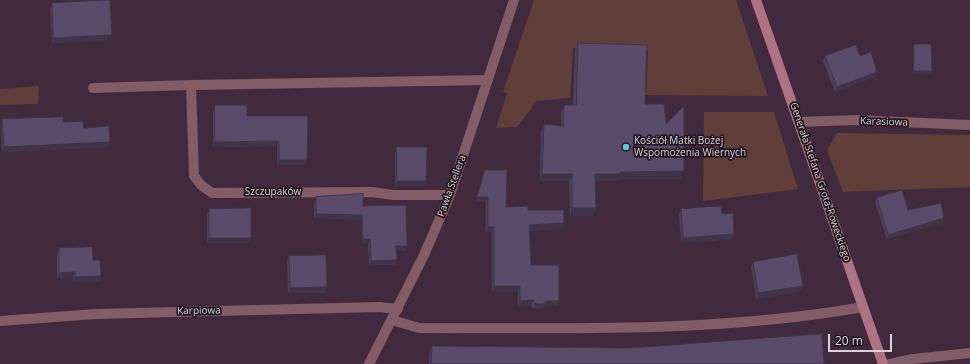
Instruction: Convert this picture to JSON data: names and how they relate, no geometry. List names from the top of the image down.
{
  "streets": {
    "street": [
      "Karasiowa",
      "Generała Stefana Grota-Roweckiego",
      "Pawła Stellera",
      "Szczupaków",
      "Karpiowa"
    ]
  },
  "crossings": [
    ["Karasiowa", "Generała Stefana Grota-Roweckiego"],
    ["Pawła Stellera", "Szczupaków"],
    ["Pawła Stellera", "Karpiowa"]
  ],
  "places": ["Kościół Matki Bożej Wspomożenia Wiernych"],
  "scale_bar": "20 m"
}
